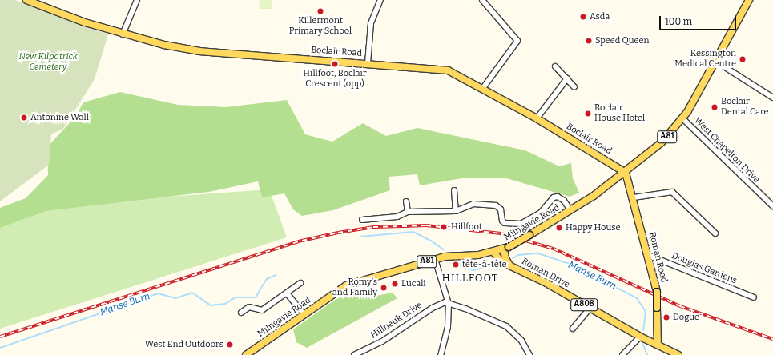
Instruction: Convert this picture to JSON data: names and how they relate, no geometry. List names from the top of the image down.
{
  "streets": {
    "main road": [
      "Boclair Road",
      "A81",
      "Milngavie Road",
      "Roman Road",
      "Roman Drive",
      "A808"
    ],
    "street": ["West Chapelton Drive", "Douglas Gardens", "Hillneuk Drive"]
  },
  "crossings": [
    ["Boclair Road", "Milngavie Road"],
    ["Boclair Road", "Roman Road"],
    ["West Chapelton Drive", "Milngavie Road"],
    ["Milngavie Road", "Roman Road"],
    ["Milngavie Road", "Roman Drive"],
    ["Roman Road", "Douglas Gardens"],
    ["Roman Road", "Roman Drive"],
    ["Roman Road", "A808"],
    ["Roman Drive", "A808"]
  ],
  "districts": ["HILLFOOT"],
  "water": ["Manse Burn"],
  "parks": ["New Kilpatrick Cemetery"],
  "places": [
    "Killermont Primary School",
    "Asda",
    "Speed Queen",
    "Kessington Medical Centre",
    "Hillfoot, Boclair Crescent (opp)",
    "Boclair Dental Care",
    "Boclair House Hotel",
    "Antonine Wall",
    "Hillfoot",
    "Happy House",
    "tête-à-tête",
    "Lucali",
    "Romy's and Family",
    "Dogue",
    "West End Outdoors"
  ],
  "scale_bar": "100 m"
}
